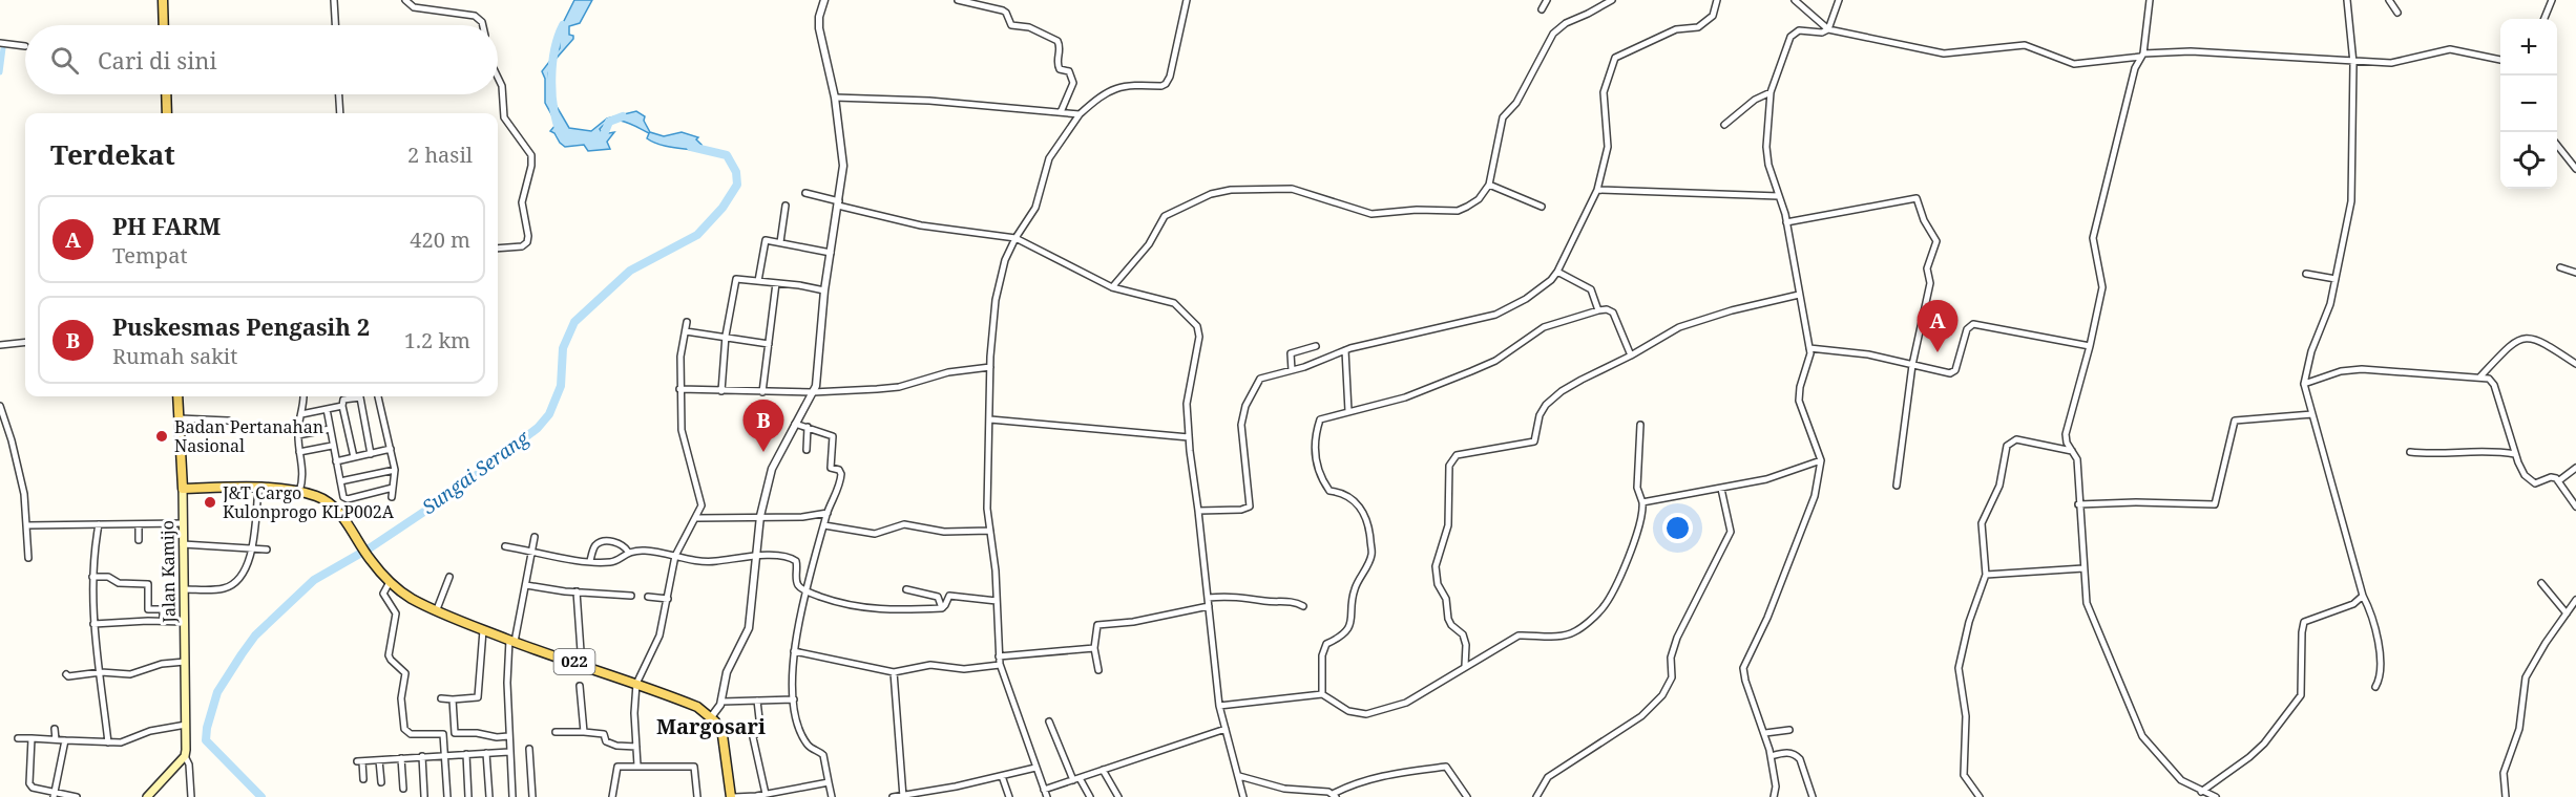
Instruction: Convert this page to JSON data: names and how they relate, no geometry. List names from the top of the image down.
{
  "streets": {
    "main road": ["Jalan Kamijo", "022"]
  },
  "crossings": [
    ["Jalan Kamijo", "022"]
  ],
  "districts": ["Margosari"],
  "water": ["Sungai Serang"],
  "places": ["Badan Pertanahan Nasional", "J&T Cargo Kulonprogo KLP002A"],
  "page": {
    "map_buttons": ["+", "−"],
    "search": "Cari di sini",
    "heading": ["Terdekat", "2 hasil"],
    "list": [
      {
        "mark": "A",
        "name": "PH FARM",
        "note": "Tempat",
        "value": "420 m"
      },
      {
        "mark": "B",
        "name": "Puskesmas Pengasih 2",
        "note": "Rumah sakit",
        "value": "1.2 km"
      }
    ],
    "pins": ["A", "B"]
  }
}
